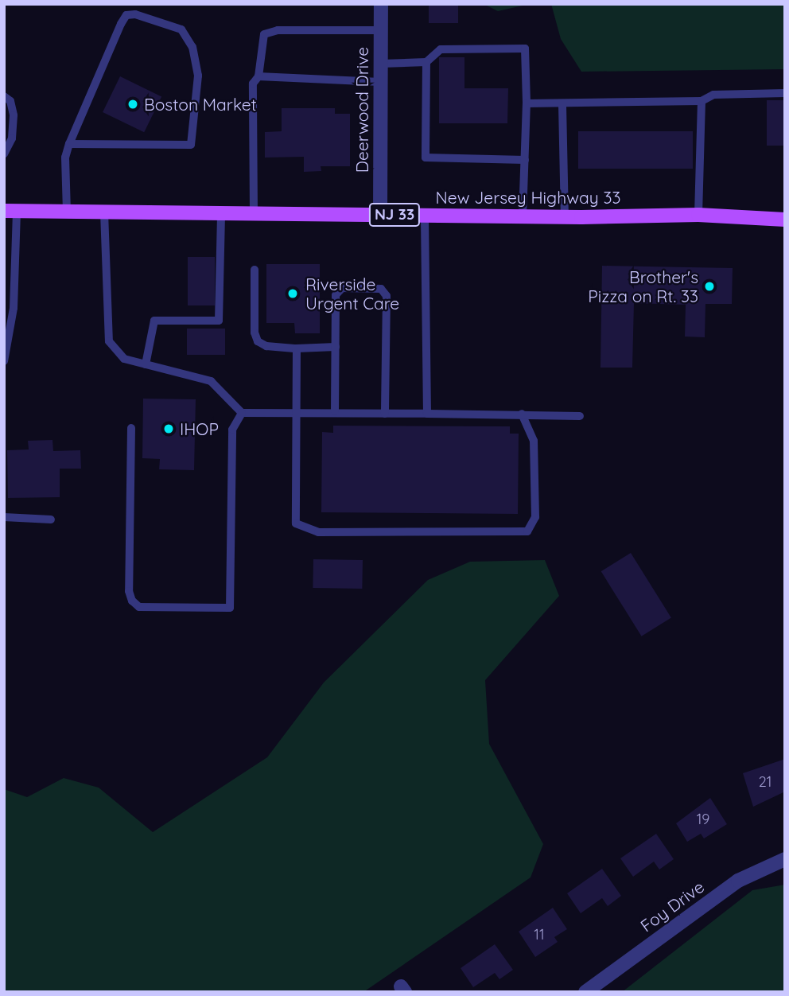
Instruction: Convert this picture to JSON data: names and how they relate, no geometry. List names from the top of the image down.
{
  "streets": {
    "main road": ["New Jersey Highway 33", "NJ 33"],
    "street": ["Deerwood Drive", "Foy Drive"]
  },
  "crossings": [
    ["Deerwood Drive", "New Jersey Highway 33"]
  ],
  "places": [
    "Boston Market",
    "Brother's Pizza on Rt. 33",
    "Riverside Urgent Care",
    "IHOP"
  ],
  "house_numbers": ["21", "19", "11"]
}
